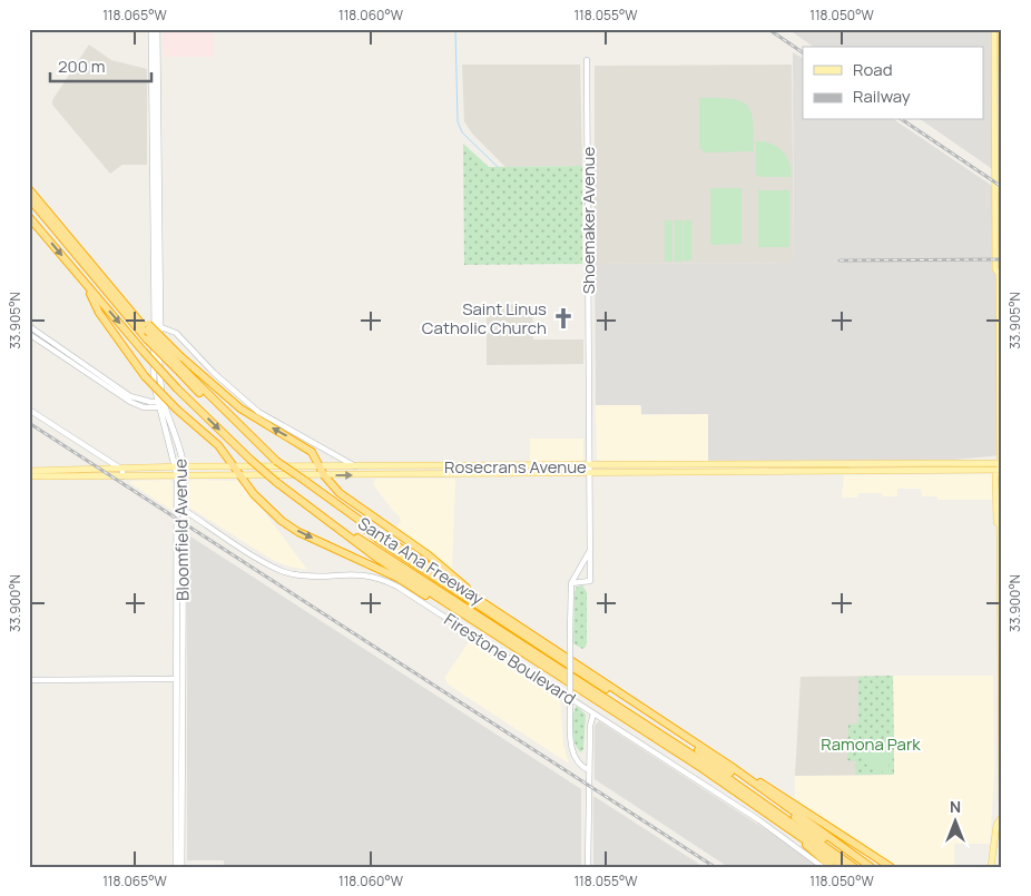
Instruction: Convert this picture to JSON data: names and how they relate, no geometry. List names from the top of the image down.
{
  "streets": {
    "highway": ["Santa Ana Freeway"],
    "main road": ["Rosecrans Avenue", "Bloomfield Avenue"],
    "street": ["Shoemaker Avenue", "Firestone Boulevard"]
  },
  "crossings": [
    ["Shoemaker Avenue", "Rosecrans Avenue"],
    ["Rosecrans Avenue", "Bloomfield Avenue"],
    ["Bloomfield Avenue", "Santa Ana Freeway"],
    ["Bloomfield Avenue", "Firestone Boulevard"]
  ],
  "parks": ["Ramona Park"],
  "places": {
    "church": ["Saint Linus Catholic Church"]
  },
  "legend": ["Road", "Railway"],
  "scale_bar": "200 m",
  "north": "top",
  "coordinates": [
    "118.065°W",
    "118.060°W",
    "118.055°W",
    "118.050°W",
    "33.905°N",
    "33.900°N"
  ]
}
